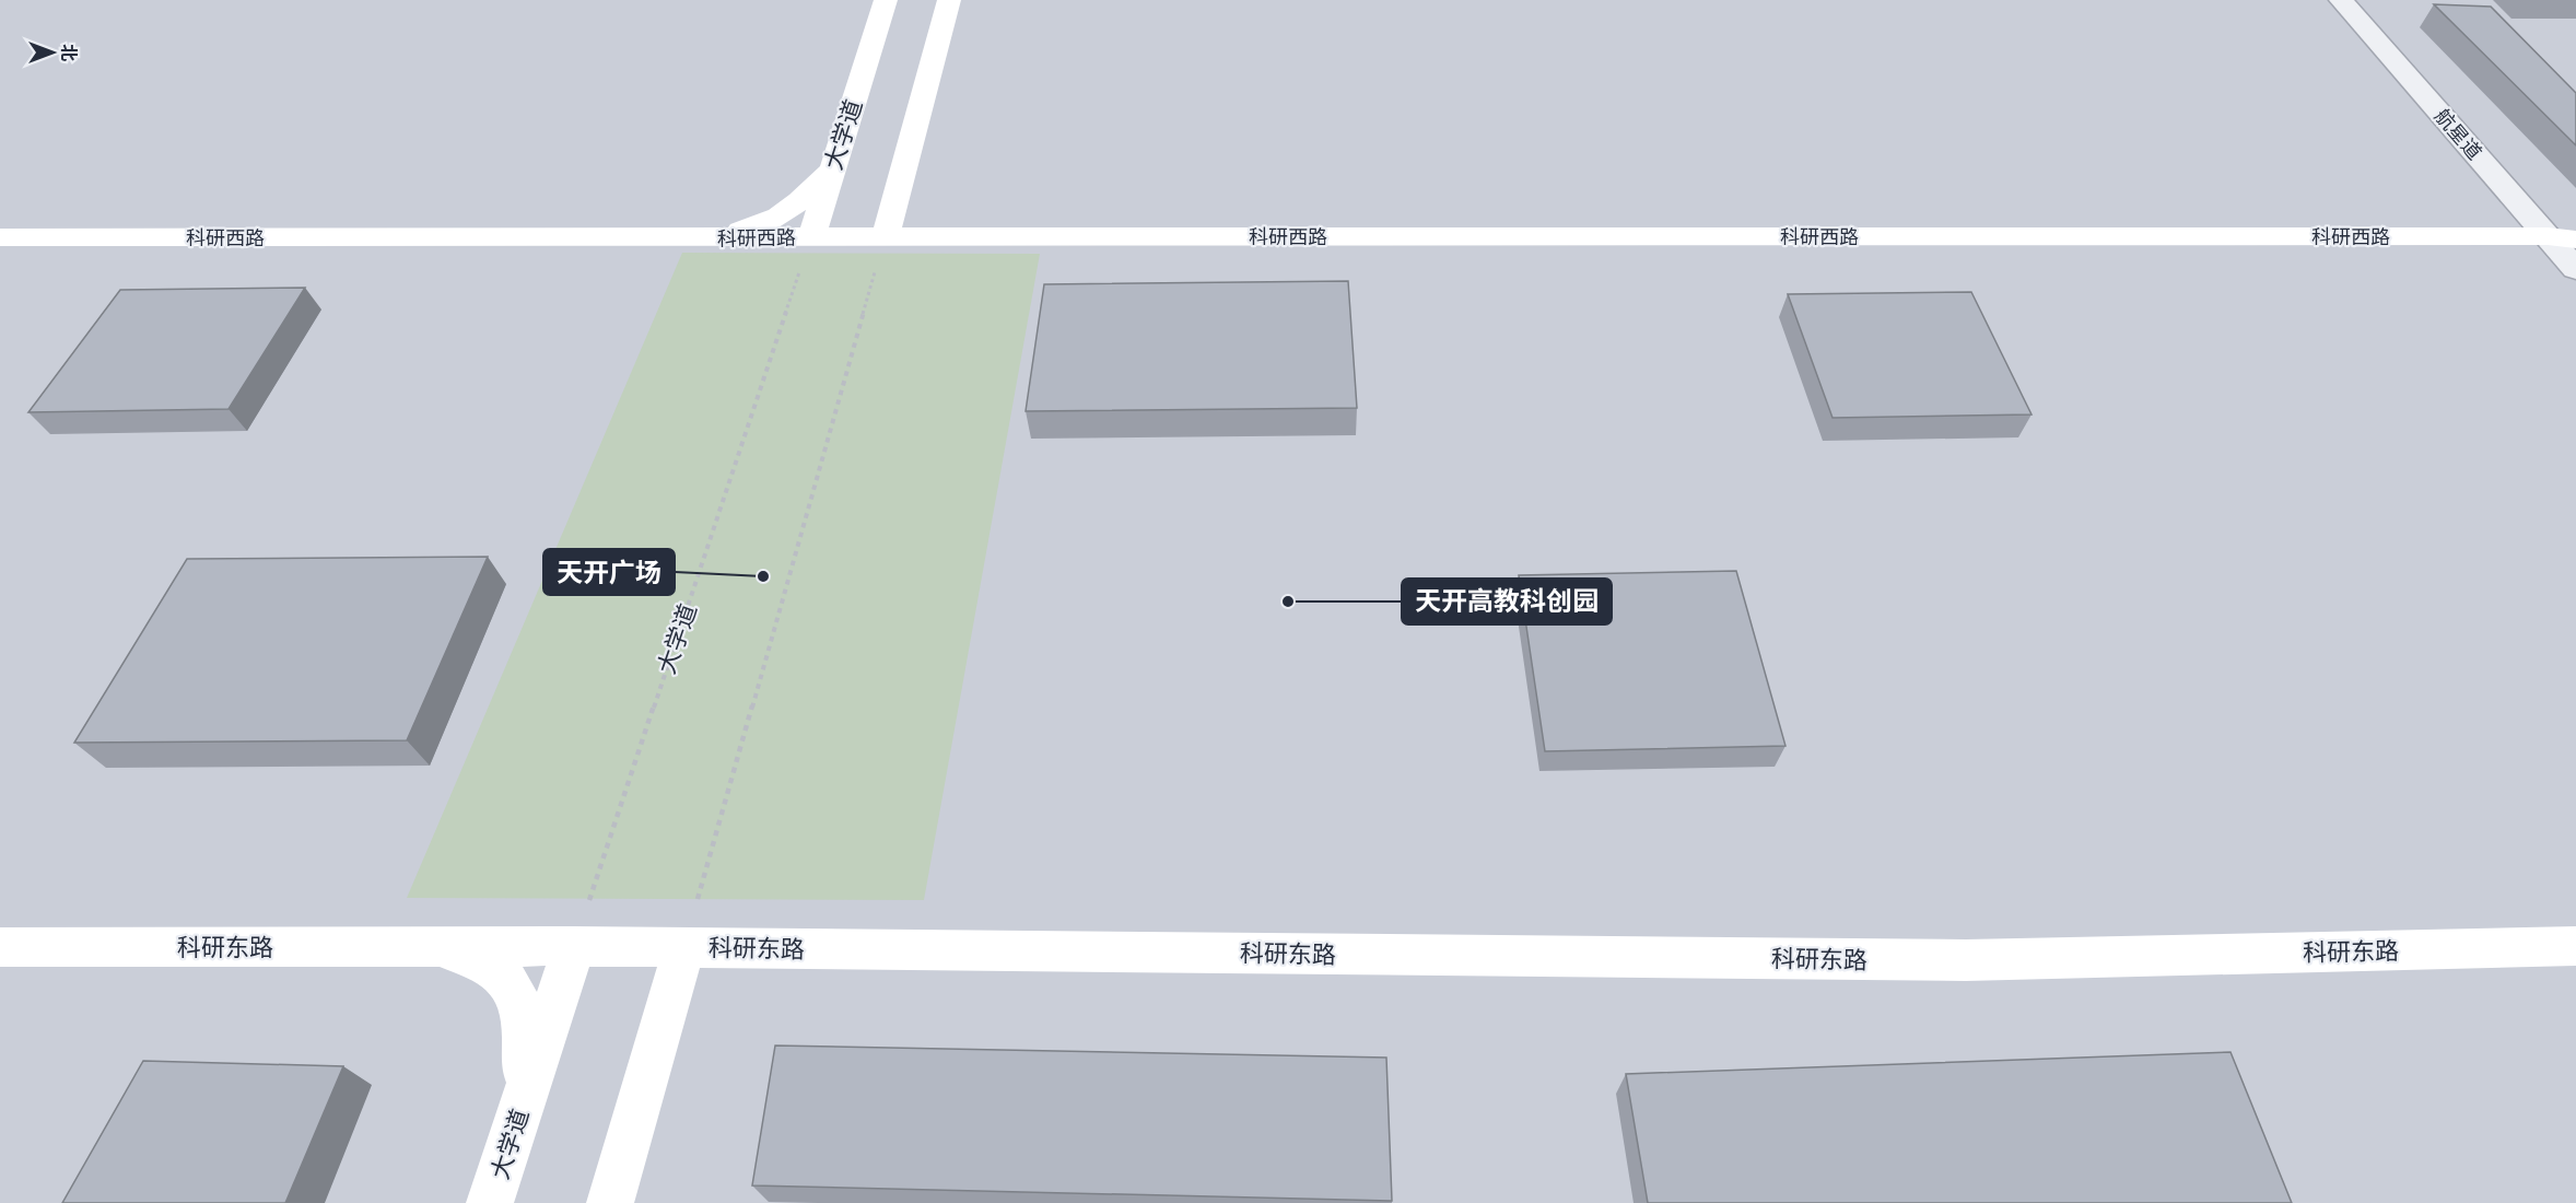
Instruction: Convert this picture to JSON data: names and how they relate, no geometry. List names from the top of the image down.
{
  "streets": {
    "street": [
      "大学道",
      "航星道",
      "科研西路",
      "科研东路"
    ]
  },
  "crossings": [
    ["大学道", "科研西路"],
    ["大学道", "科研东路"],
    ["航星道", "科研西路"]
  ],
  "places": ["天开广场", "天开高教科创园"],
  "north": "right"
}
